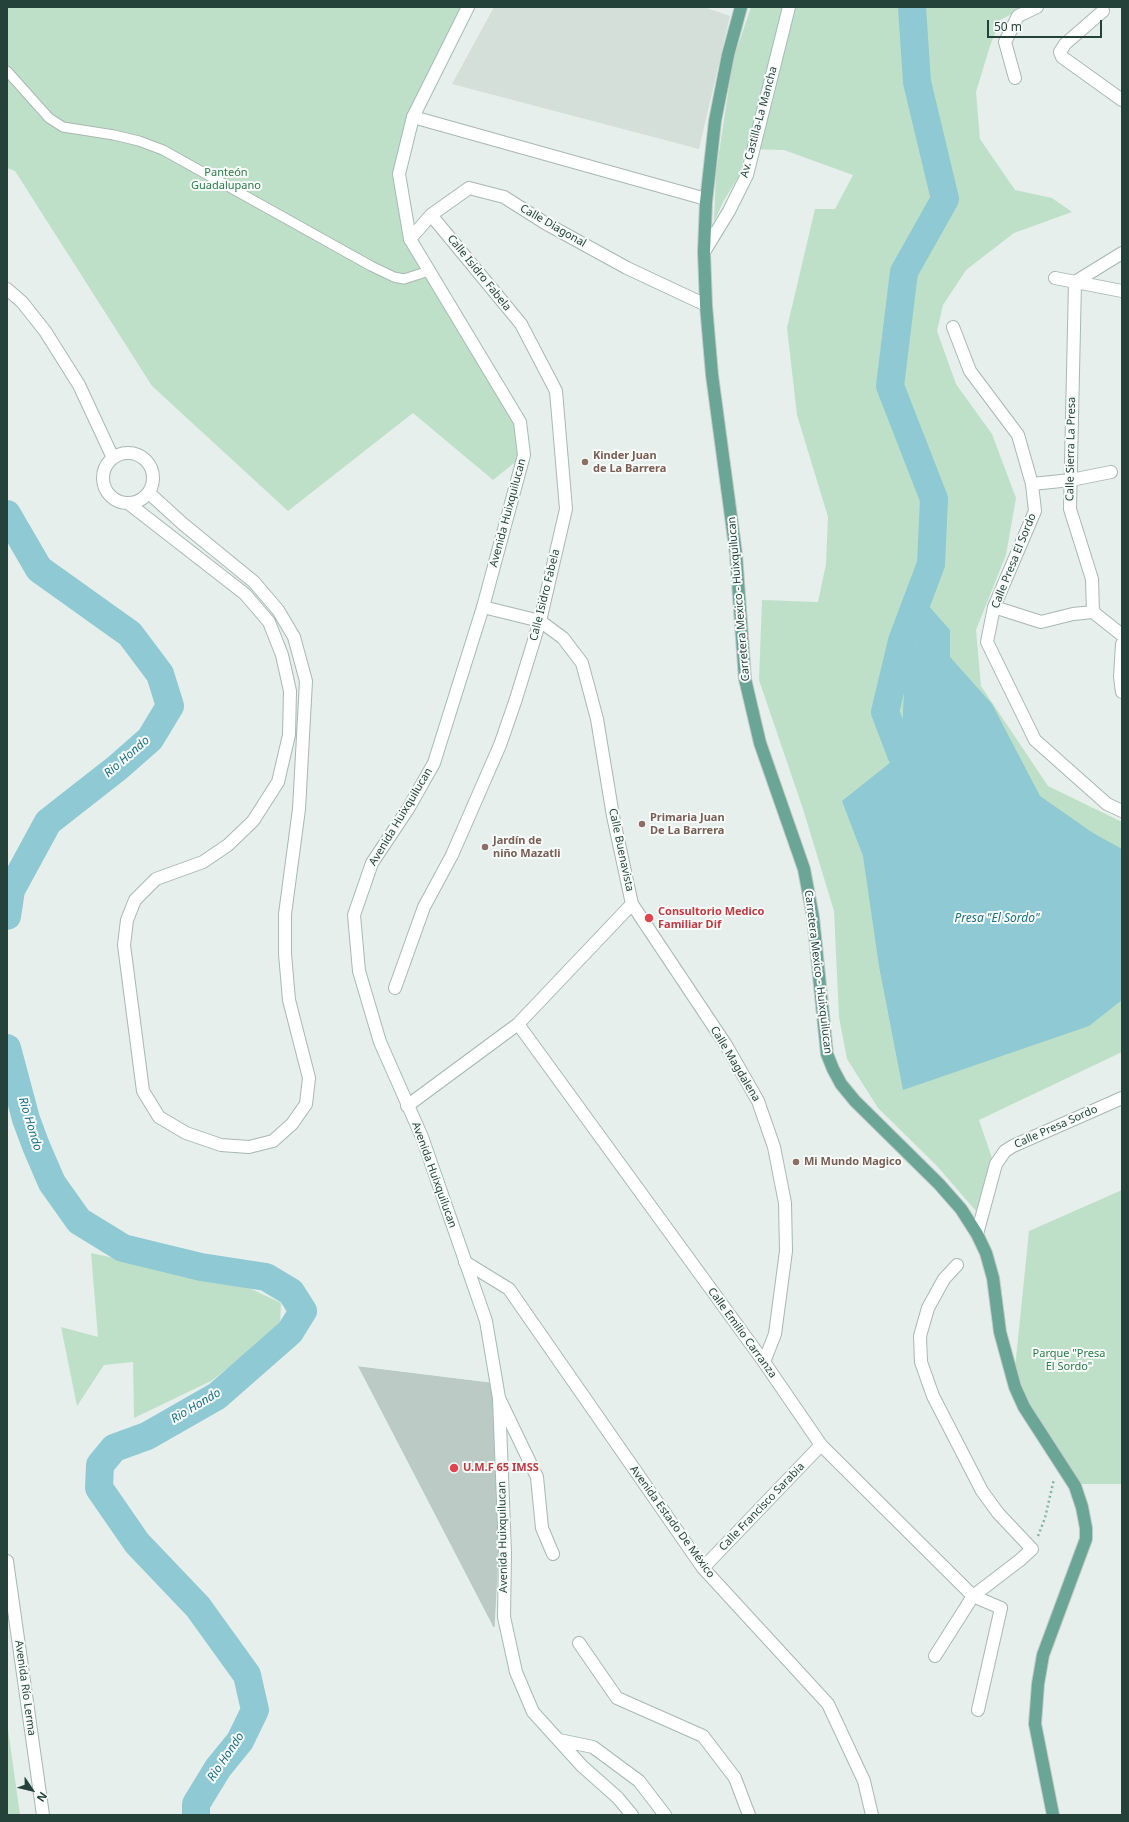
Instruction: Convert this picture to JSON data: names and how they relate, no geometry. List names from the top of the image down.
{
  "streets": {
    "main road": ["Carretera Mexico - Huixquilucan"],
    "street": [
      "Av. Castilla-La Mancha",
      "Calle Diagonal",
      "Calle Isidro Fabela",
      "Calle Sierra La Presa",
      "Avenida Huixquilucan",
      "Calle Presa El Sordo",
      "Calle Buenavista",
      "Calle Magdalena",
      "Calle Presa Sordo",
      "Calle Emilio Carranza",
      "Calle Francisco Sarabia",
      "Avenida Estado De México",
      "Avenida Río Lerma"
    ]
  },
  "crossings": [
    ["Av. Castilla-La Mancha", "Carretera Mexico - Huixquilucan"],
    ["Calle Diagonal", "Calle Isidro Fabela"],
    ["Calle Diagonal", "Avenida Huixquilucan"],
    ["Calle Diagonal", "Carretera Mexico - Huixquilucan"],
    ["Calle Isidro Fabela", "Calle Buenavista"],
    ["Avenida Huixquilucan", "Calle Buenavista"],
    ["Avenida Huixquilucan", "Avenida Estado De México"],
    ["Carretera Mexico - Huixquilucan", "Calle Presa Sordo"],
    ["Calle Buenavista", "Calle Magdalena"],
    ["Calle Buenavista", "Calle Emilio Carranza"],
    ["Calle Magdalena", "Calle Emilio Carranza"],
    ["Calle Emilio Carranza", "Calle Francisco Sarabia"],
    ["Calle Francisco Sarabia", "Avenida Estado De México"]
  ],
  "water": ["Rio Hondo", "Presa \"El Sordo\""],
  "parks": ["Panteón Guadalupano", "Parque \"Presa El Sordo\""],
  "places": [
    "Kinder Juan de La Barrera",
    "Primaria Juan De La Barrera",
    "Jardín de niño Mazatli",
    "Consultorio Medico Familiar Dif",
    "Mi Mundo Magico",
    "U.M.F 65 IMSS"
  ],
  "scale_bar": "50 m",
  "north": "bottom right"
}
